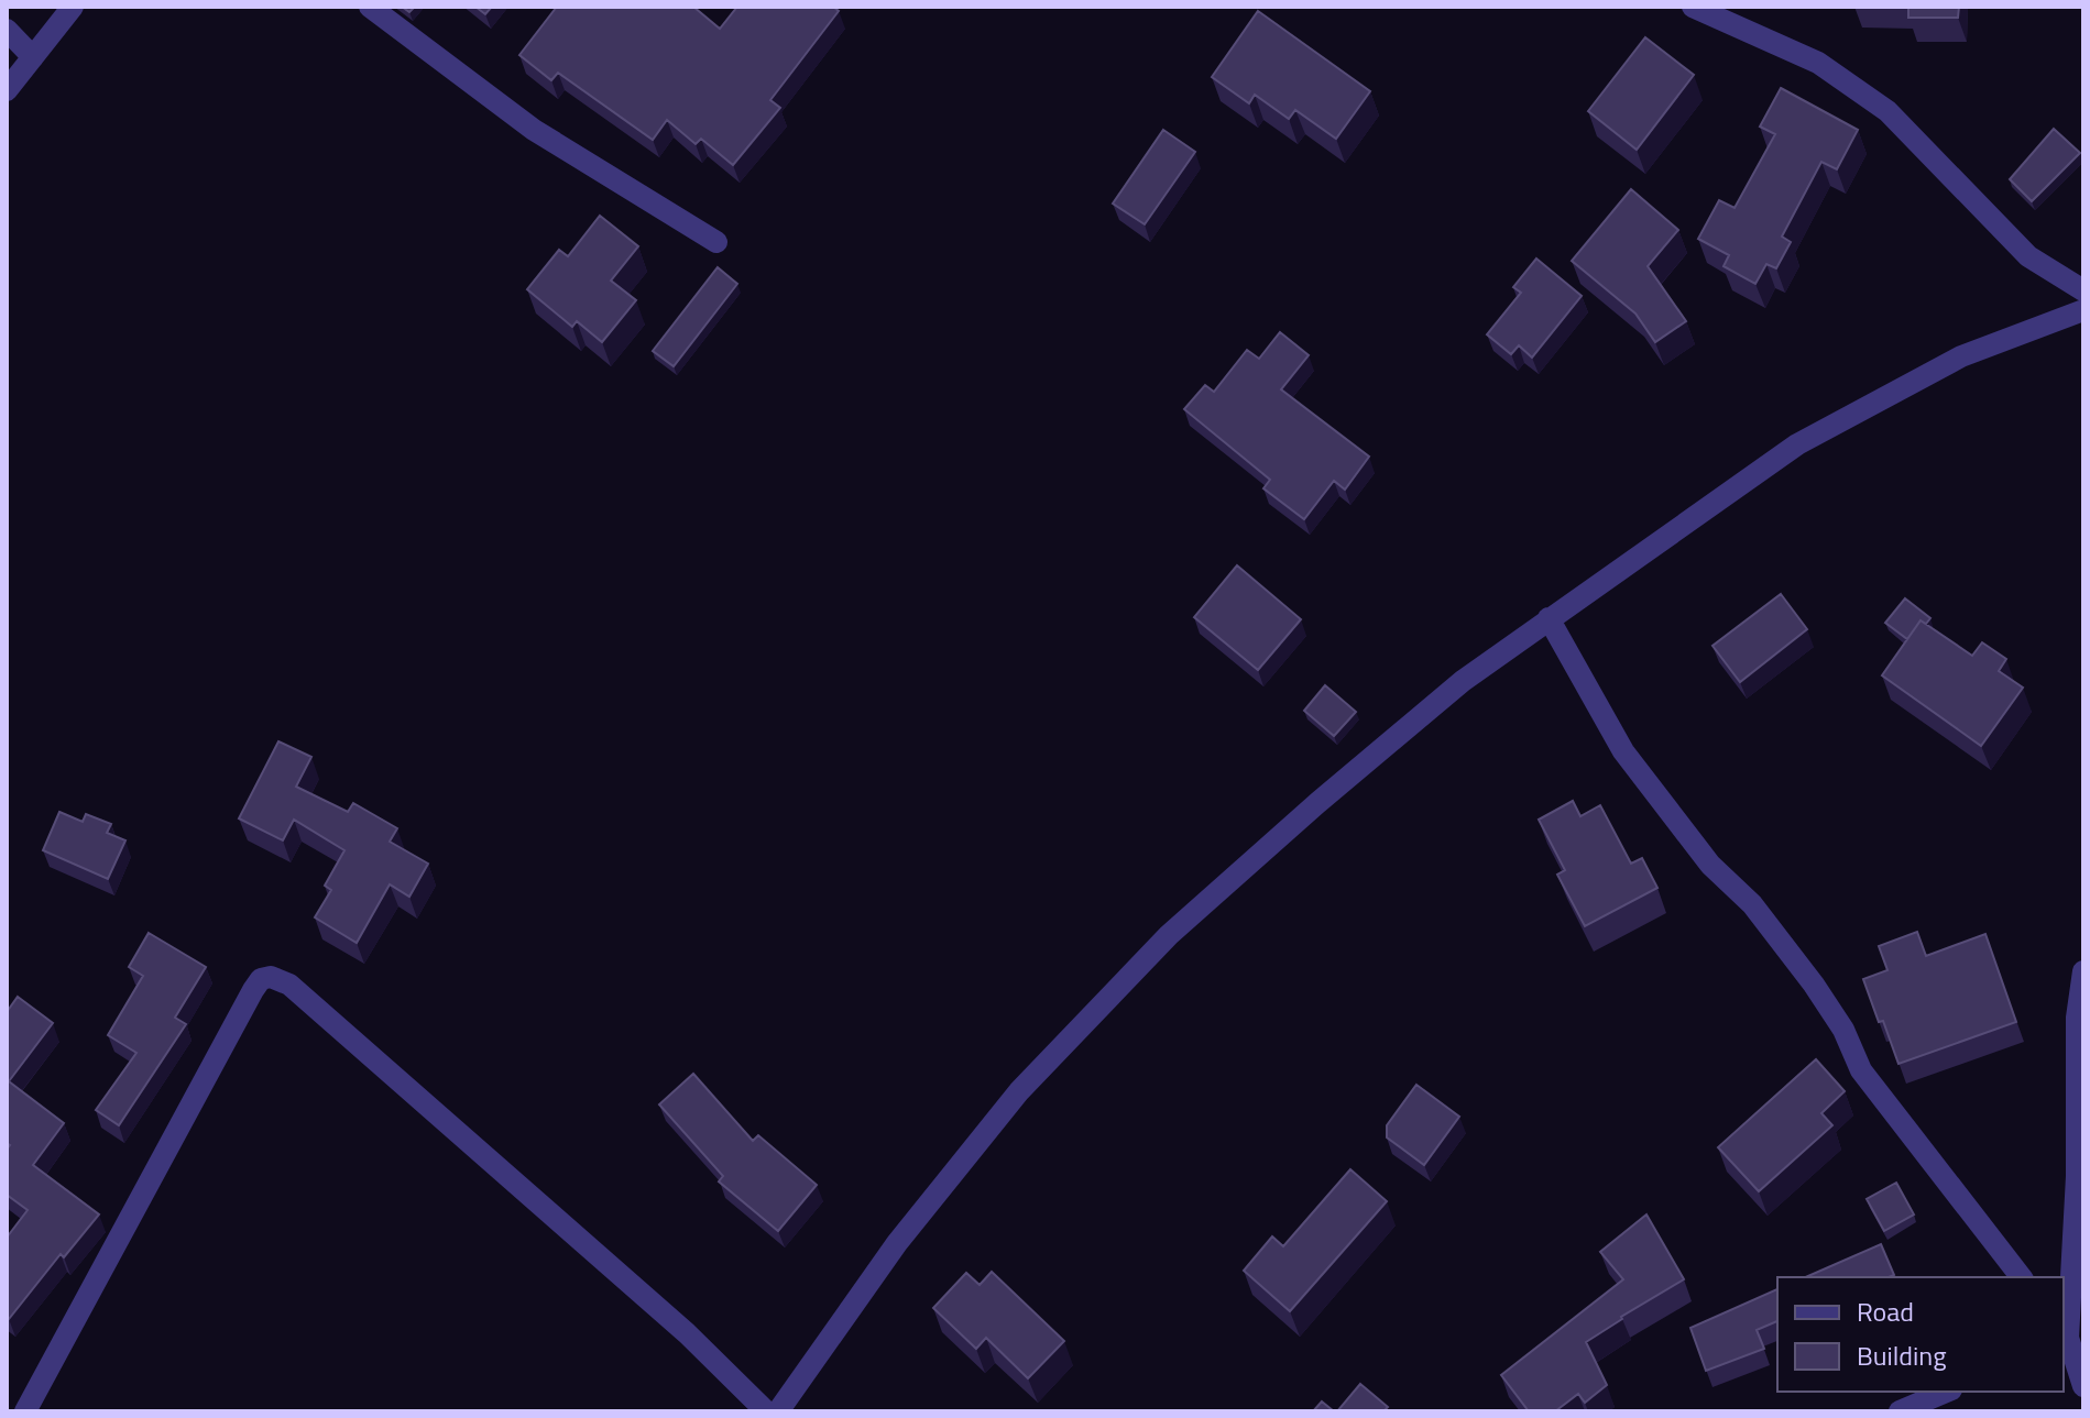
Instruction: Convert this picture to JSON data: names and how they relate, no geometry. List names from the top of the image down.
{
  "legend": ["Road", "Building"]
}
